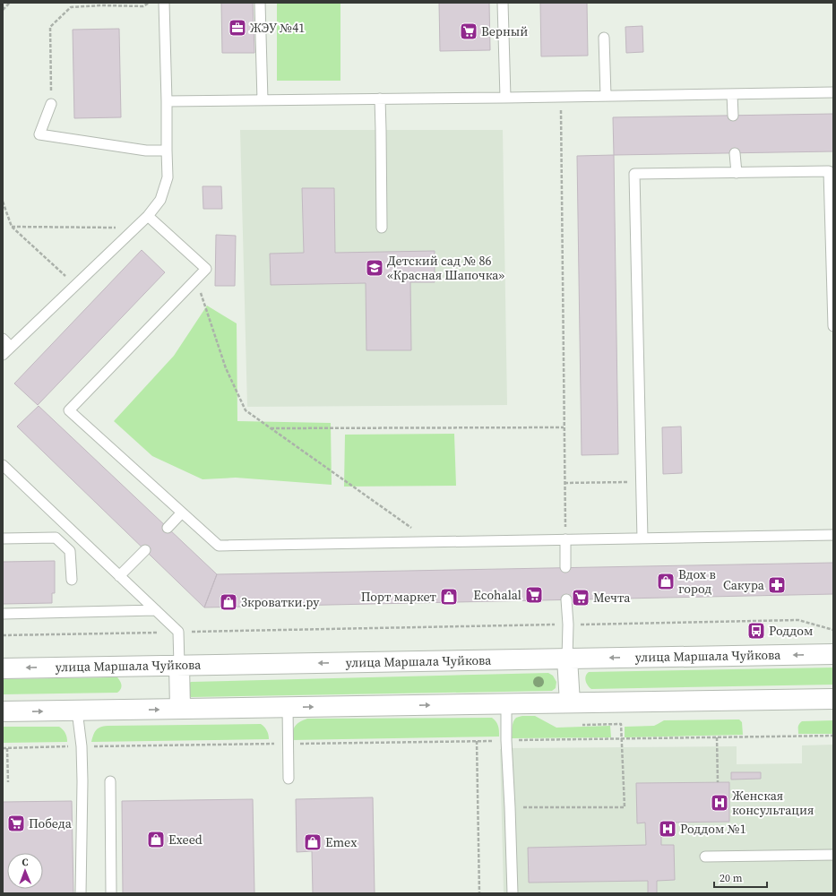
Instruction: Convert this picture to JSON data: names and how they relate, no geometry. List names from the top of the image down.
{
  "streets": {
    "main road": ["улица Маршала Чуйкова"]
  },
  "places": {
    "office": ["ЖЭУ №41"],
    "supermarket": [
      "Верный",
      "Ecohalal",
      "Мечта",
      "Победа"
    ],
    "school or university": ["Детский сад № 86 «Красная Шапочка»"],
    "shop": [
      "Вдох в город",
      "Порт маркет",
      "3кроватки.ру",
      "Exeed",
      "Emex"
    ],
    "pharmacy": ["Сакура"],
    "bus stop": ["Роддом"],
    "hospital": ["Женская консультация", "Роддом №1"]
  },
  "scale_bar": "20 m",
  "north": "top"
}
